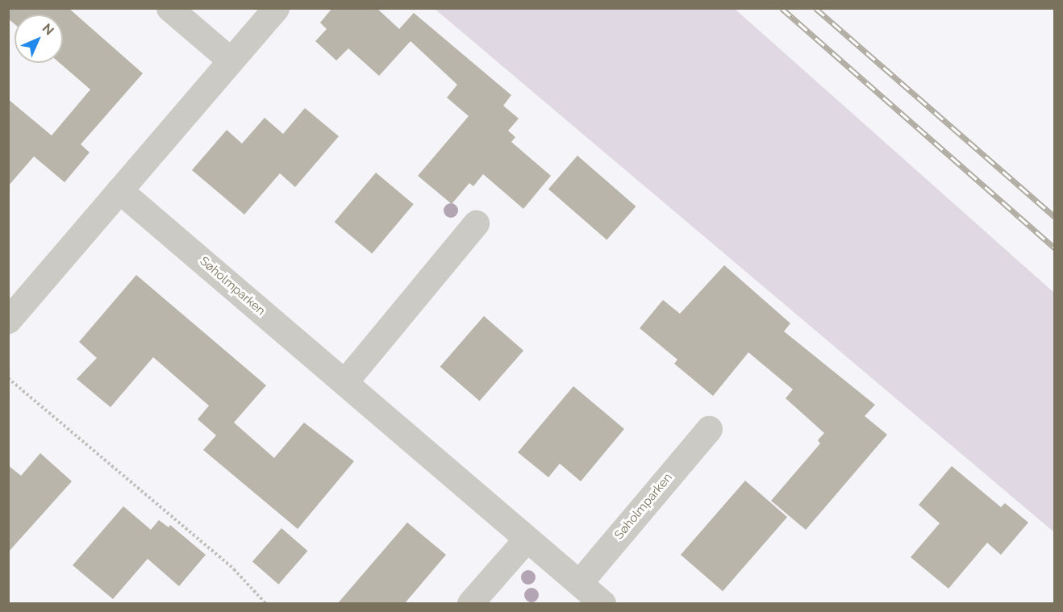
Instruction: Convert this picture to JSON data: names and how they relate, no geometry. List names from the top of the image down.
{
  "streets": {
    "street": ["Søholmparken"]
  },
  "north": "top right"
}
